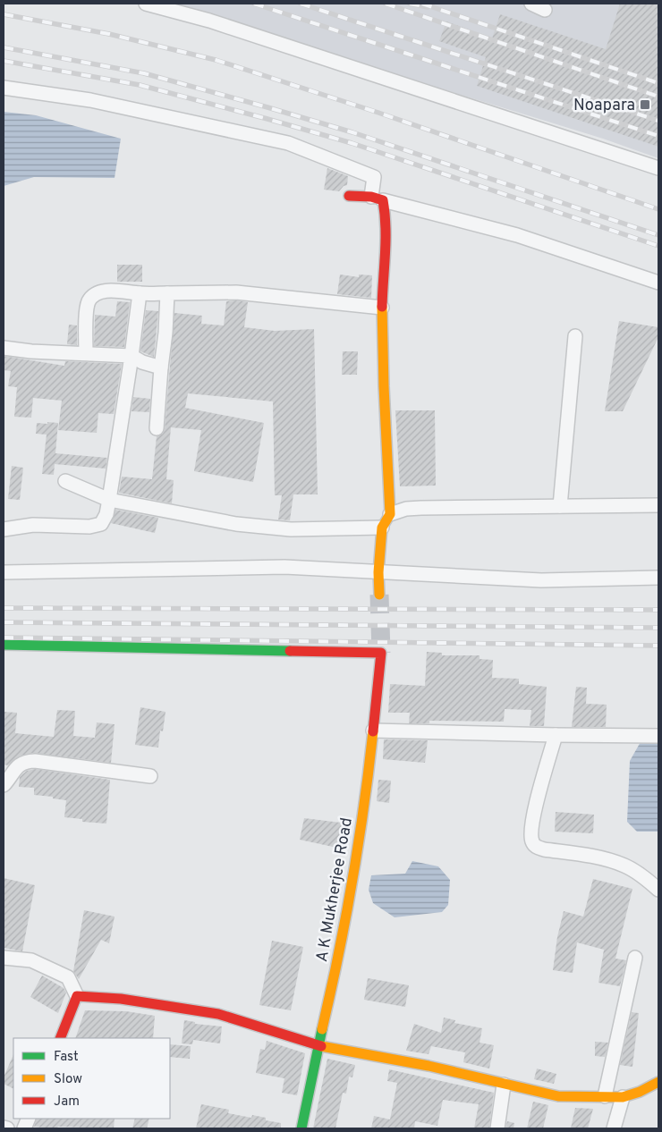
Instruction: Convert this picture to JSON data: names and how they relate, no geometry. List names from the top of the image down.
{
  "streets": {
    "street": ["A K Mukherjee Road"]
  },
  "places": {
    "transit": ["Noapara"]
  },
  "legend": ["Fast", "Slow", "Jam"]
}
